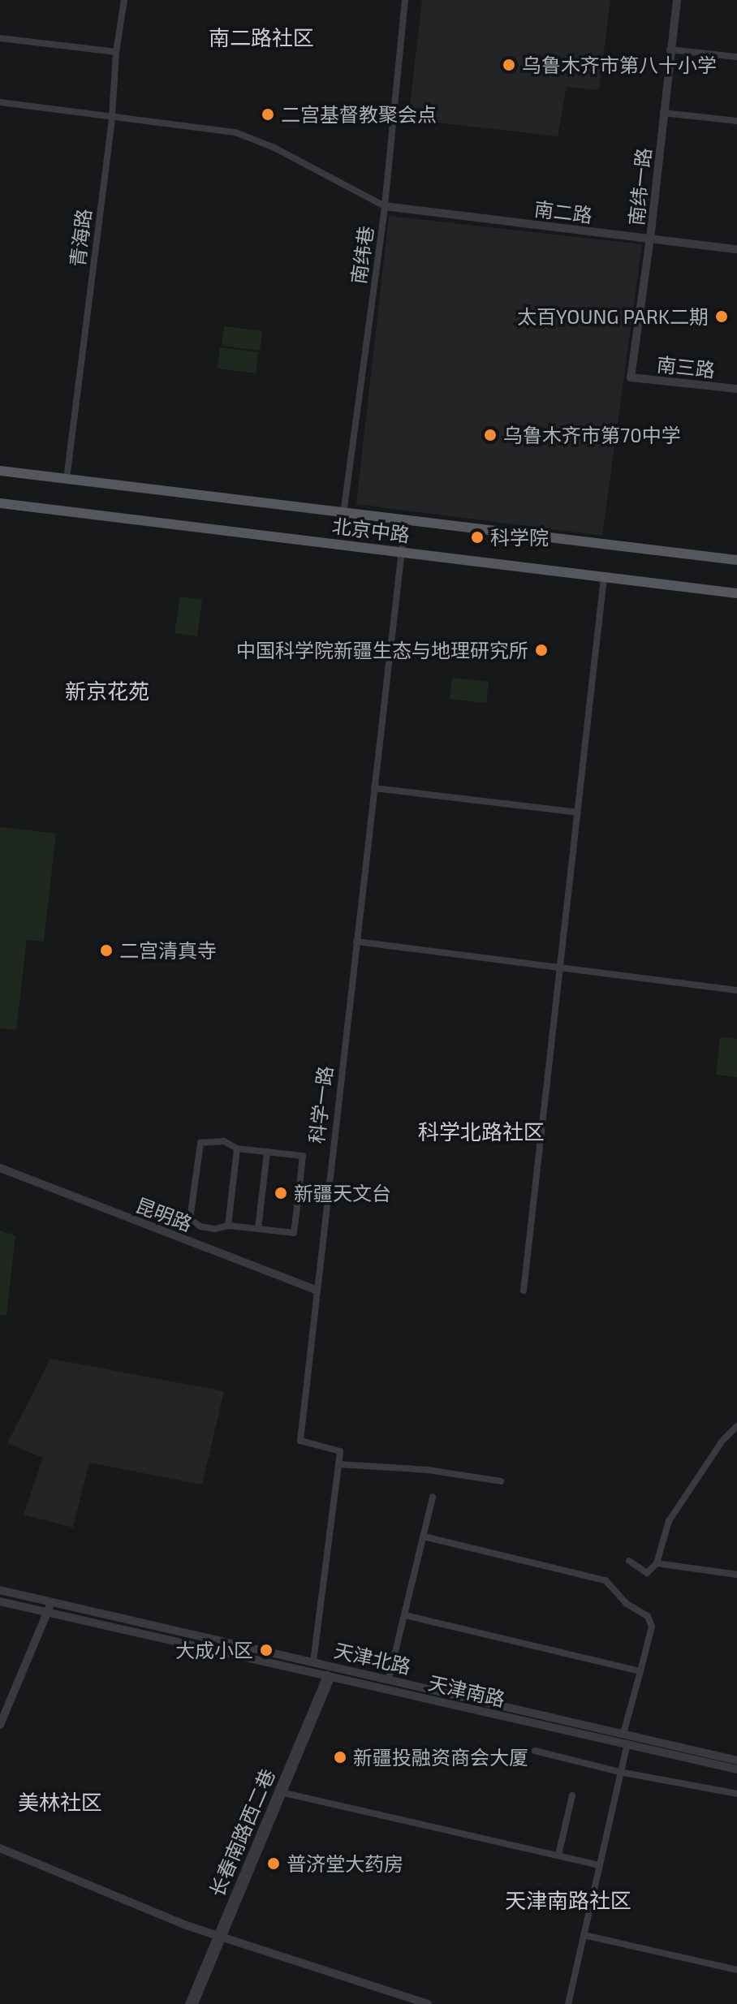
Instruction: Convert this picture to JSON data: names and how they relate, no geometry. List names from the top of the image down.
{
  "streets": {
    "main road": ["北京中路"],
    "street": [
      "南纬一路",
      "南二路",
      "青海路",
      "南纬巷",
      "南三路",
      "科学一路",
      "昆明路",
      "天津北路",
      "天津南路",
      "长春南路西二巷"
    ]
  },
  "crossings": [
    ["南纬一路", "南二路"],
    ["南纬一路", "南三路"],
    ["南二路", "南纬巷"],
    ["青海路", "北京中路"],
    ["南纬巷", "北京中路"],
    ["北京中路", "科学一路"],
    ["科学一路", "昆明路"],
    ["天津南路", "长春南路西二巷"]
  ],
  "districts": [
    "南二路社区",
    "新京花苑",
    "科学北路社区",
    "美林社区",
    "天津南路社区"
  ],
  "places": [
    "乌鲁木齐市第八十小学",
    "二宫基督教聚会点",
    "太百YOUNG PARK二期",
    "乌鲁木齐市第70中学",
    "科学院",
    "中国科学院新疆生态与地理研究所",
    "二宫清真寺",
    "新疆天文台",
    "大成小区",
    "新疆投融资商会大厦",
    "普济堂大药房"
  ]
}
